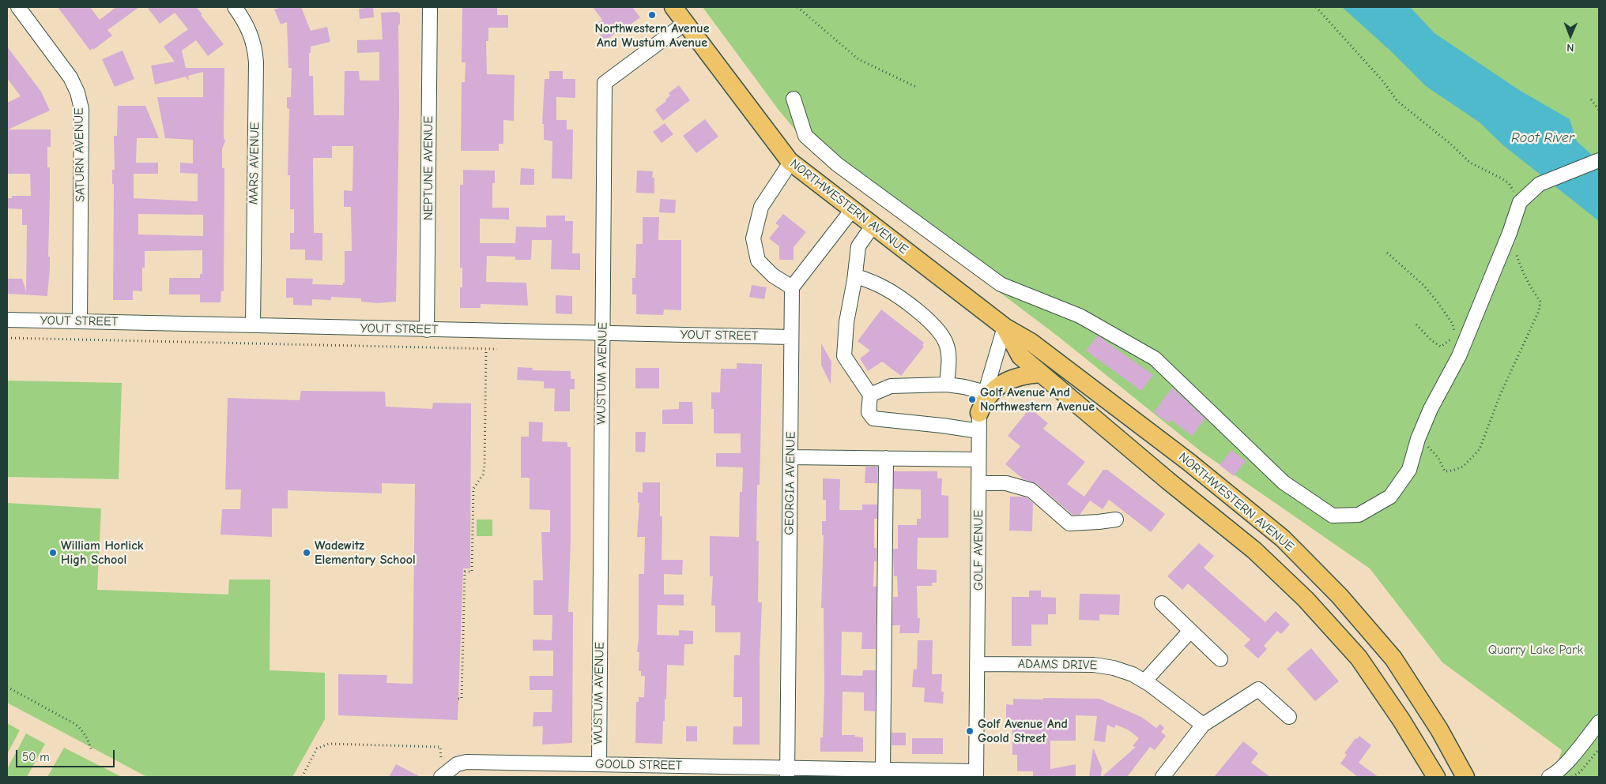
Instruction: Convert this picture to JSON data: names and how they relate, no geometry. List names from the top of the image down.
{
  "streets": {
    "main road": ["NORTHWESTERN AVENUE"],
    "street": [
      "SATURN AVENUE",
      "MARS AVENUE",
      "NEPTUNE AVENUE",
      "YOUT STREET",
      "WUSTUM AVENUE",
      "GEORGIA AVENUE",
      "GOLF AVENUE",
      "ADAMS DRIVE",
      "GOOLD STREET"
    ]
  },
  "crossings": [
    ["SATURN AVENUE", "YOUT STREET"],
    ["MARS AVENUE", "YOUT STREET"],
    ["NEPTUNE AVENUE", "YOUT STREET"],
    ["NORTHWESTERN AVENUE", "WUSTUM AVENUE"],
    ["NORTHWESTERN AVENUE", "GOLF AVENUE"],
    ["YOUT STREET", "WUSTUM AVENUE"],
    ["YOUT STREET", "GEORGIA AVENUE"],
    ["WUSTUM AVENUE", "GOOLD STREET"],
    ["GEORGIA AVENUE", "GOOLD STREET"],
    ["GOLF AVENUE", "ADAMS DRIVE"],
    ["GOLF AVENUE", "GOOLD STREET"]
  ],
  "water": ["Root River"],
  "parks": ["Quarry Lake Park"],
  "places": [
    "Northwestern Avenue And Wustum Avenue",
    "Golf Avenue And Northwestern Avenue",
    "William Horlick High School",
    "Wadewitz Elementary School",
    "Golf Avenue And Goold Street"
  ],
  "scale_bar": "50 m",
  "north": "bottom"
}
